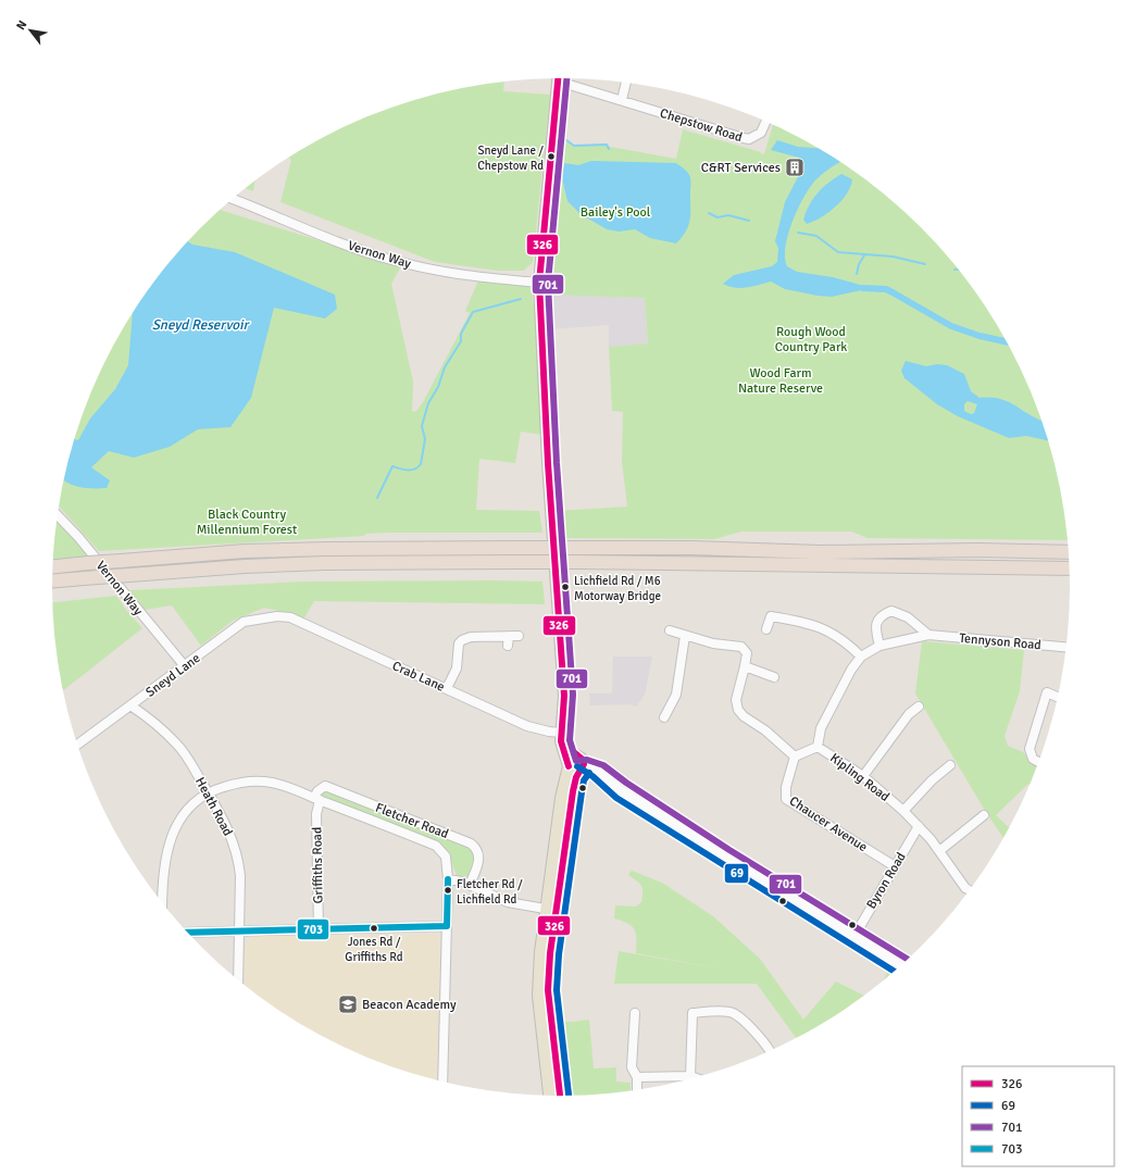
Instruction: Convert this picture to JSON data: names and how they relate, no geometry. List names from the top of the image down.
{
  "streets": {
    "street": [
      "Chepstow Road",
      "Vernon Way",
      "Tennyson Road",
      "Sneyd Lane",
      "Crab Lane",
      "Kipling Road",
      "Heath Road",
      "Fletcher Road",
      "Chaucer Avenue",
      "Griffiths Road",
      "Byron Road"
    ]
  },
  "crossings": [
    ["Vernon Way", "Sneyd Lane"],
    ["Tennyson Road", "Kipling Road"],
    ["Sneyd Lane", "Crab Lane"],
    ["Sneyd Lane", "Heath Road"],
    ["Kipling Road", "Chaucer Avenue"],
    ["Kipling Road", "Byron Road"],
    ["Heath Road", "Fletcher Road"],
    ["Fletcher Road", "Griffiths Road"],
    ["Chaucer Avenue", "Byron Road"]
  ],
  "water": ["Sneyd Reservoir"],
  "parks": [
    "Bailey's Pool",
    "Rough Wood Country Park",
    "Wood Farm Nature Reserve",
    "Black Country Millennium Forest"
  ],
  "places": {
    "other": [
      "Sneyd Lane / Chepstow Rd",
      "Lichfield Rd / M6 Motorway Bridge",
      "Fletcher Rd / Lichfield Rd",
      "Jones Rd / Griffiths Rd"
    ],
    "building": ["C&RT Services"],
    "school or university": ["Beacon Academy"]
  },
  "lines": [
    "transit line 326",
    "transit line 701",
    "transit line 69",
    "transit line 703"
  ],
  "legend": [
    "326",
    "69",
    "701",
    "703"
  ],
  "north": "top left"
}
